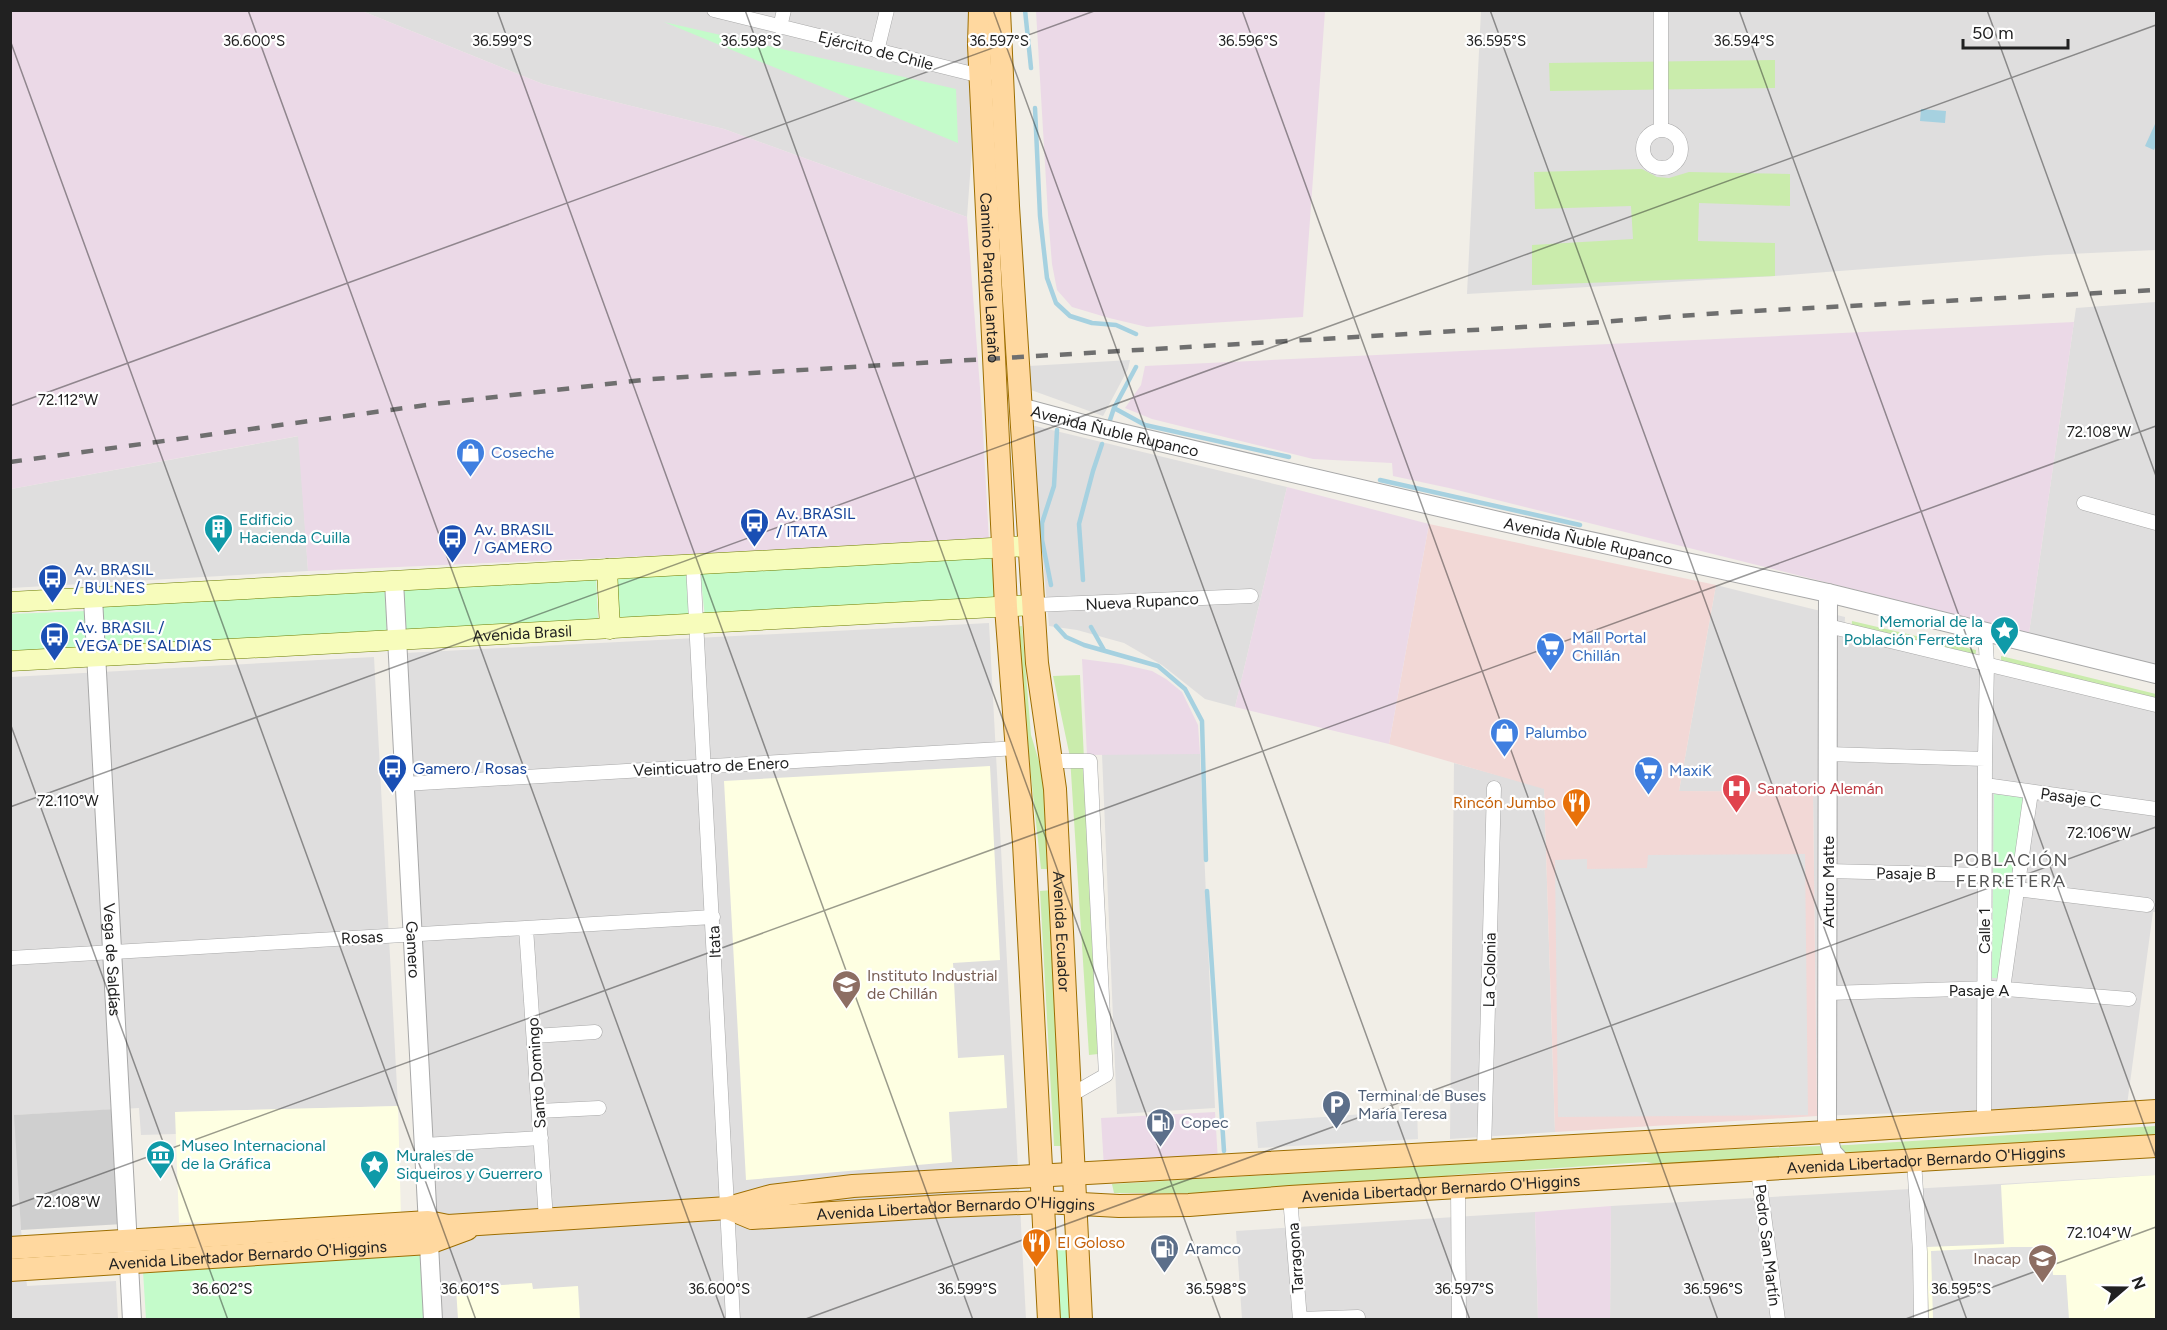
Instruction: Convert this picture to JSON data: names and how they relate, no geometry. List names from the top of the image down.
{
  "streets": {
    "main road": [
      "Camino Parque Lantaño",
      "Avenida Brasil",
      "Avenida Ecuador",
      "Avenida Libertador Bernardo O'Higgins"
    ],
    "street": [
      "Ejército de Chile",
      "Avenida Ñuble Rupanco",
      "Nueva Rupanco",
      "Veinticuatro de Enero",
      "Pasaje C",
      "Pasaje B",
      "Arturo Matte",
      "Calle 1",
      "Rosas",
      "Itata",
      "Gamero",
      "Vega de Saldías",
      "La Colonia",
      "Pasaje A",
      "Santo Domingo",
      "Pedro San Martín",
      "Tarragona"
    ]
  },
  "crossings": [
    ["Ejército de Chile", "Camino Parque Lantaño"],
    ["Camino Parque Lantaño", "Avenida Ñuble Rupanco"],
    ["Camino Parque Lantaño", "Avenida Ecuador"],
    ["Avenida Ñuble Rupanco", "Arturo Matte"],
    ["Avenida Ñuble Rupanco", "Calle 1"],
    ["Nueva Rupanco", "Avenida Brasil"],
    ["Nueva Rupanco", "Avenida Ecuador"],
    ["Avenida Brasil", "Avenida Ecuador"],
    ["Avenida Brasil", "Itata"],
    ["Avenida Brasil", "Gamero"],
    ["Avenida Brasil", "Vega de Saldías"],
    ["Veinticuatro de Enero", "Avenida Ecuador"],
    ["Veinticuatro de Enero", "Itata"],
    ["Veinticuatro de Enero", "Gamero"],
    ["Pasaje C", "Calle 1"],
    ["Pasaje B", "Arturo Matte"],
    ["Pasaje B", "Calle 1"],
    ["Arturo Matte", "Pasaje A"],
    ["Arturo Matte", "Avenida Libertador Bernardo O'Higgins"],
    ["Calle 1", "Pasaje A"],
    ["Calle 1", "Avenida Libertador Bernardo O'Higgins"],
    ["Avenida Ecuador", "Avenida Libertador Bernardo O'Higgins"],
    ["Rosas", "Itata"],
    ["Rosas", "Gamero"],
    ["Rosas", "Vega de Saldías"],
    ["Rosas", "Santo Domingo"],
    ["Itata", "Avenida Libertador Bernardo O'Higgins"],
    ["Gamero", "Avenida Libertador Bernardo O'Higgins"],
    ["Vega de Saldías", "Avenida Libertador Bernardo O'Higgins"],
    ["La Colonia", "Avenida Libertador Bernardo O'Higgins"],
    ["Santo Domingo", "Avenida Libertador Bernardo O'Higgins"],
    ["Avenida Libertador Bernardo O'Higgins", "Pedro San Martín"],
    ["Avenida Libertador Bernardo O'Higgins", "Tarragona"]
  ],
  "districts": ["POBLACIÓN FERRETERA"],
  "places": {
    "shop": ["Coseche", "Palumbo"],
    "bus stop": [
      "Av. BRASIL / ITATA",
      "Av. BRASIL / GAMERO",
      "Av. BRASIL / BULNES",
      "Av. BRASIL / VEGA DE SALDIAS",
      "Gamero / Rosas"
    ],
    "building": ["Edificio Hacienda Cuilla"],
    "place": ["Memorial de la Población Ferretera", "Murales de Siqueiros y Guerrero"],
    "supermarket": ["Mall Portal Chillán", "MaxiK"],
    "hospital": ["Sanatorio Alemán"],
    "restaurant": ["Rincón Jumbo", "El Goloso"],
    "school or university": ["Instituto Industrial de Chillán", "Inacap"],
    "parking": ["Terminal de Buses María Teresa"],
    "fuel station": ["Copec", "Aramco"],
    "museum": ["Museo Internacional de la Gráfica"]
  },
  "scale_bar": "50 m",
  "north": "right",
  "coordinates": [
    "36.596°S",
    "36.594°S",
    "36.600°S",
    "36.599°S",
    "36.598°S",
    "36.597°S",
    "36.595°S",
    "72.112°W",
    "72.108°W",
    "72.110°W",
    "72.106°W",
    "72.104°W",
    "36.602°S",
    "36.601°S"
  ]
}
